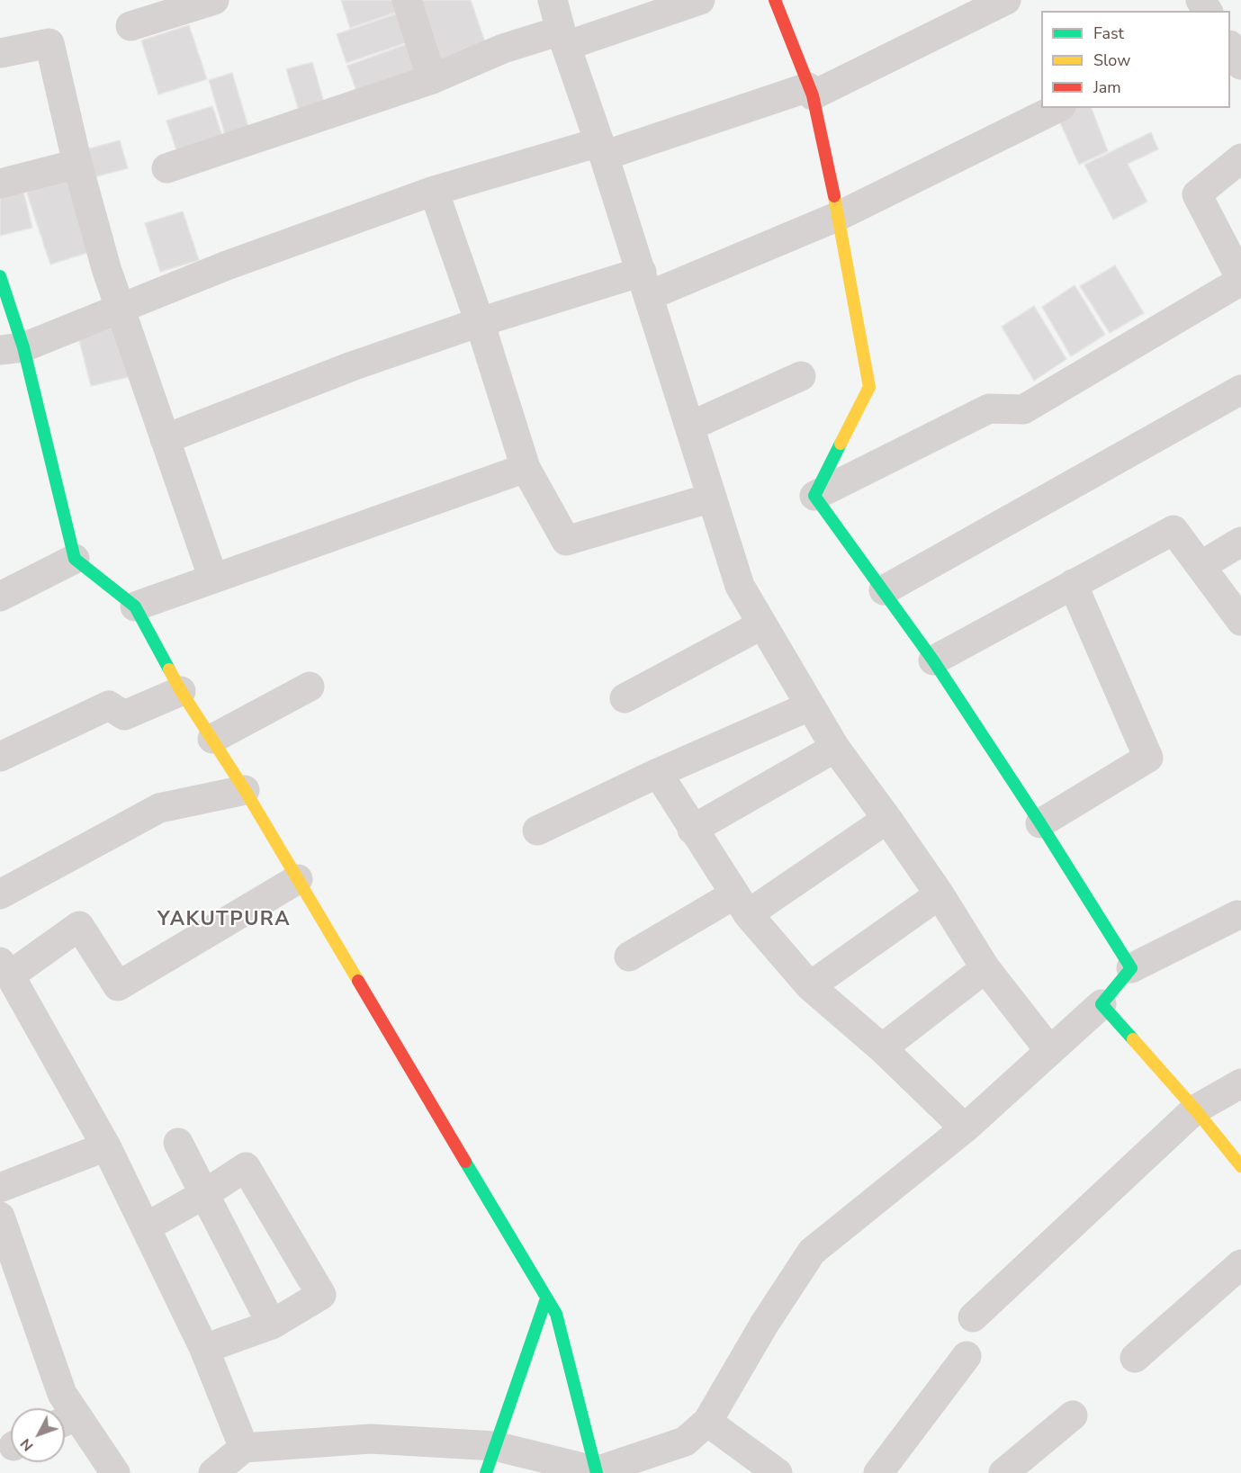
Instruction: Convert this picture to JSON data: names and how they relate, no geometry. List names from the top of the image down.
{
  "districts": ["YAKUTPURA"],
  "legend": ["Fast", "Slow", "Jam"],
  "north": "bottom left"
}
